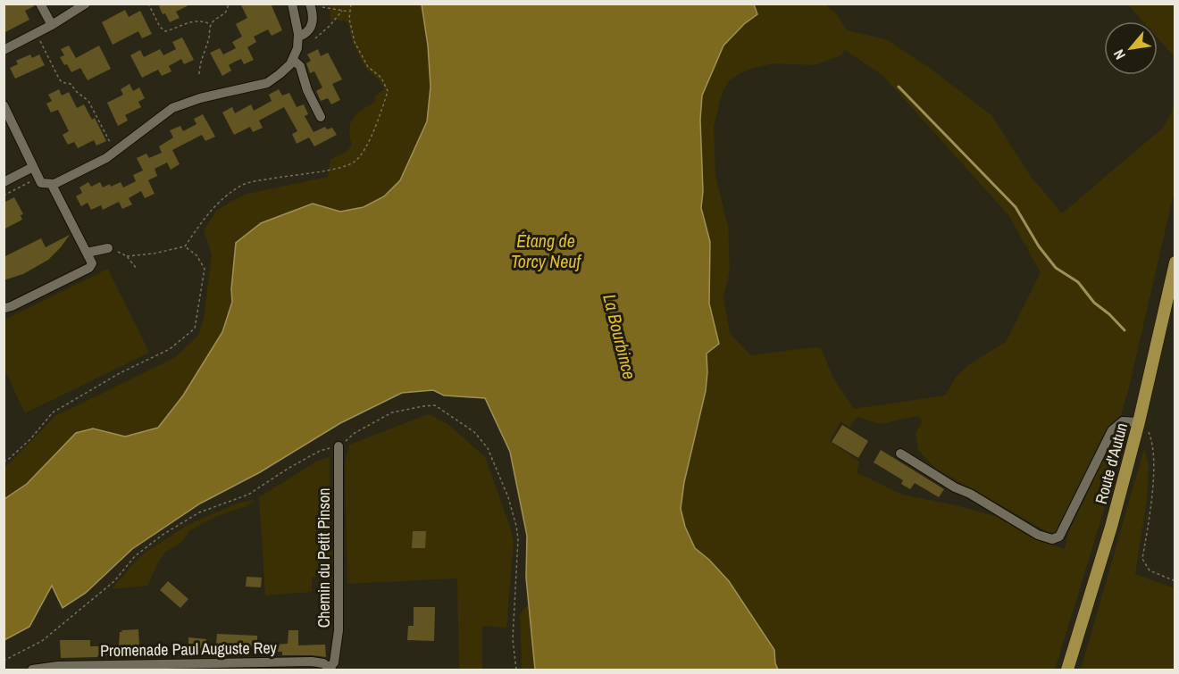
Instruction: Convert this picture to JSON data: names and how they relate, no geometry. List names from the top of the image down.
{
  "streets": {
    "main road": ["Route d'Autun"],
    "street": ["Chemin du Petit Pinson", "Promenade Paul Auguste Rey"]
  },
  "crossings": [
    ["Chemin du Petit Pinson", "Promenade Paul Auguste Rey"]
  ],
  "water": ["Étang de Torcy Neuf", "La Bourbince"],
  "north": "bottom left"
}
